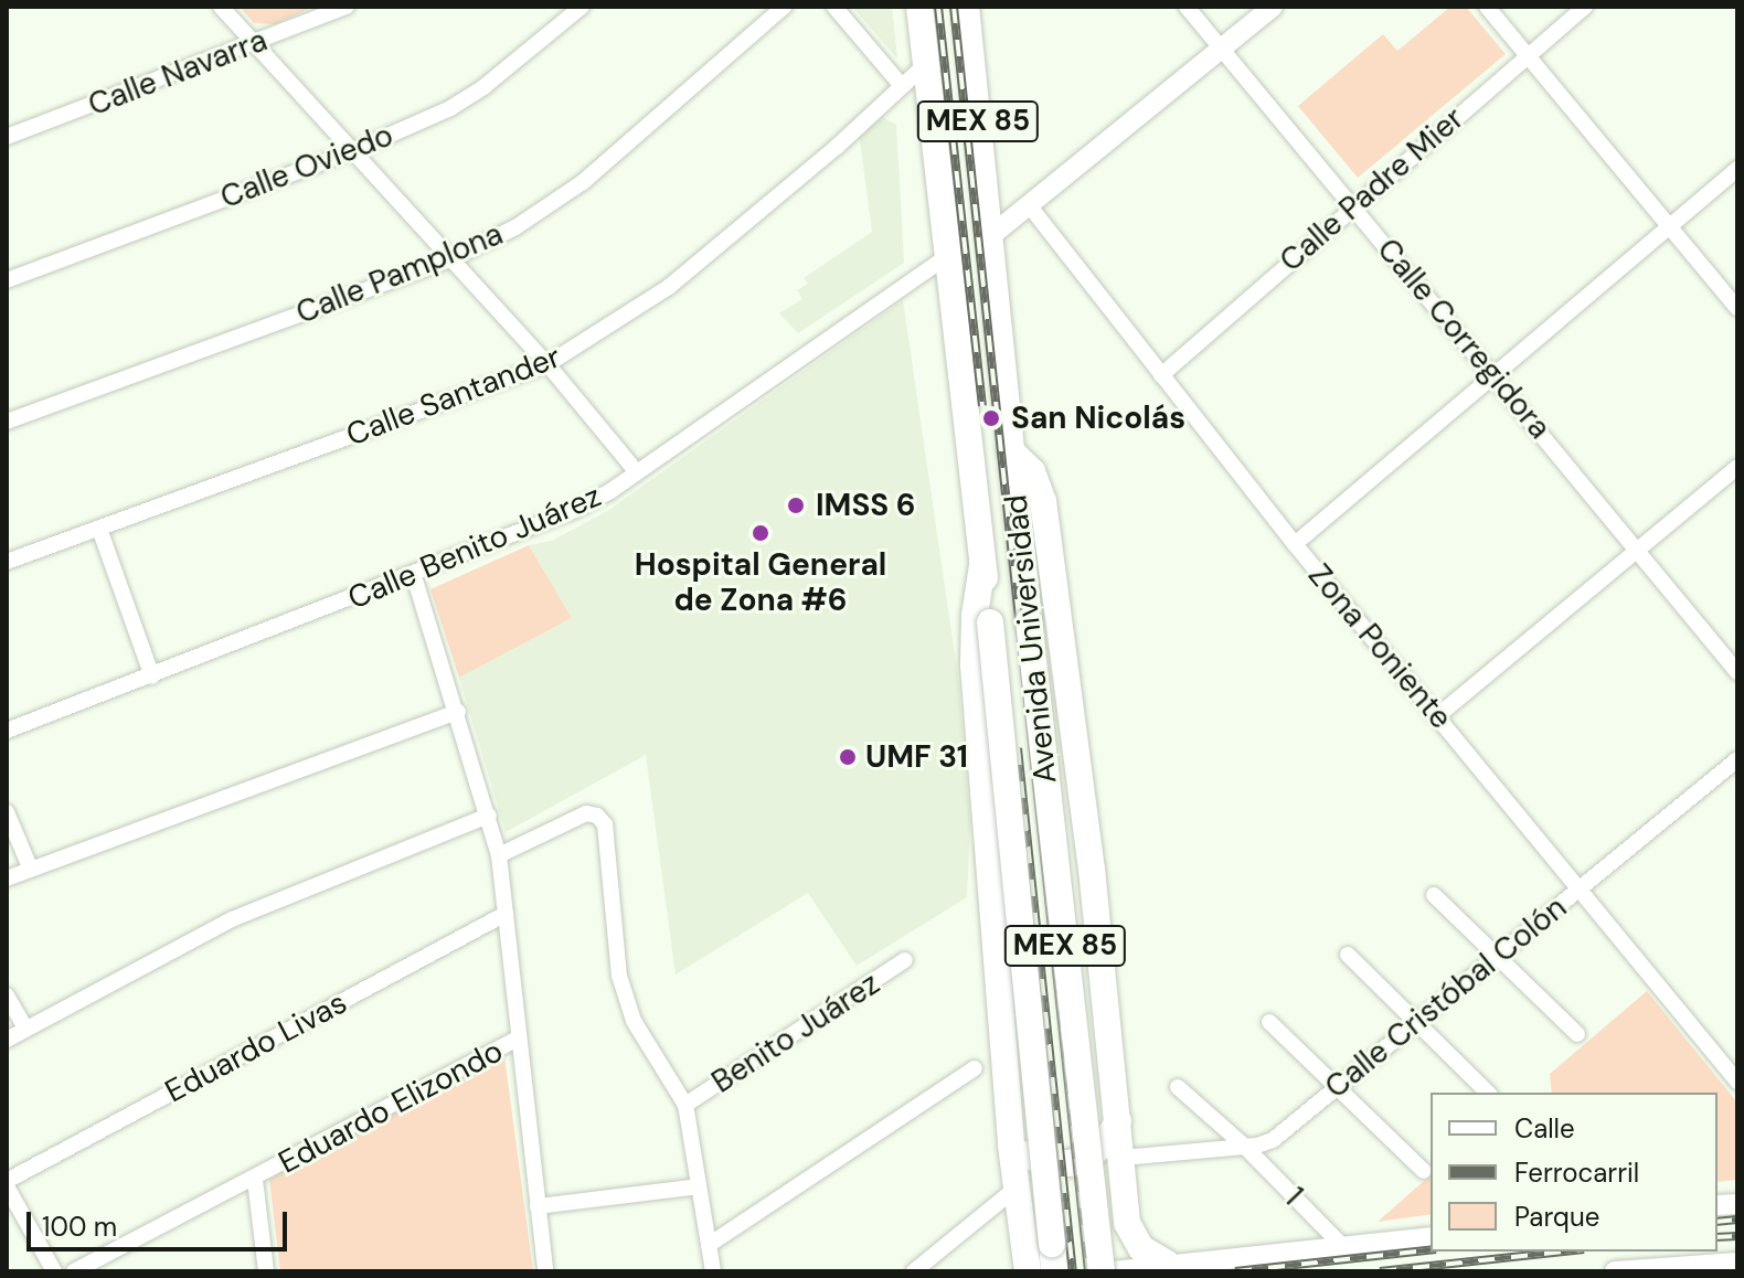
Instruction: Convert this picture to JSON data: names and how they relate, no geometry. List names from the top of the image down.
{
  "streets": {
    "highway": ["MEX 85", "Avenida Universidad"],
    "street": [
      "Calle Navarra",
      "Calle Oviedo",
      "Calle Padre Mier",
      "Calle Pamplona",
      "Calle Corregidora",
      "Calle Santander",
      "Calle Benito Juárez",
      "Zona Poniente",
      "Calle Cristóbal Colón",
      "Benito Juárez",
      "Eduardo Livas",
      "Eduardo Elizondo",
      "1"
    ]
  },
  "crossings": [
    ["Calle Padre Mier", "Calle Corregidora"],
    ["Calle Padre Mier", "Zona Poniente"],
    ["Calle Santander", "Avenida Universidad"],
    ["Calle Benito Juárez", "Avenida Universidad"],
    ["Zona Poniente", "Calle Cristóbal Colón"],
    ["Calle Cristóbal Colón", "1"]
  ],
  "places": [
    "San Nicolás",
    "IMSS 6",
    "Hospital General de Zona #6",
    "UMF 31"
  ],
  "legend": ["Calle", "Ferrocarril", "Parque"],
  "scale_bar": "100 m"
}
